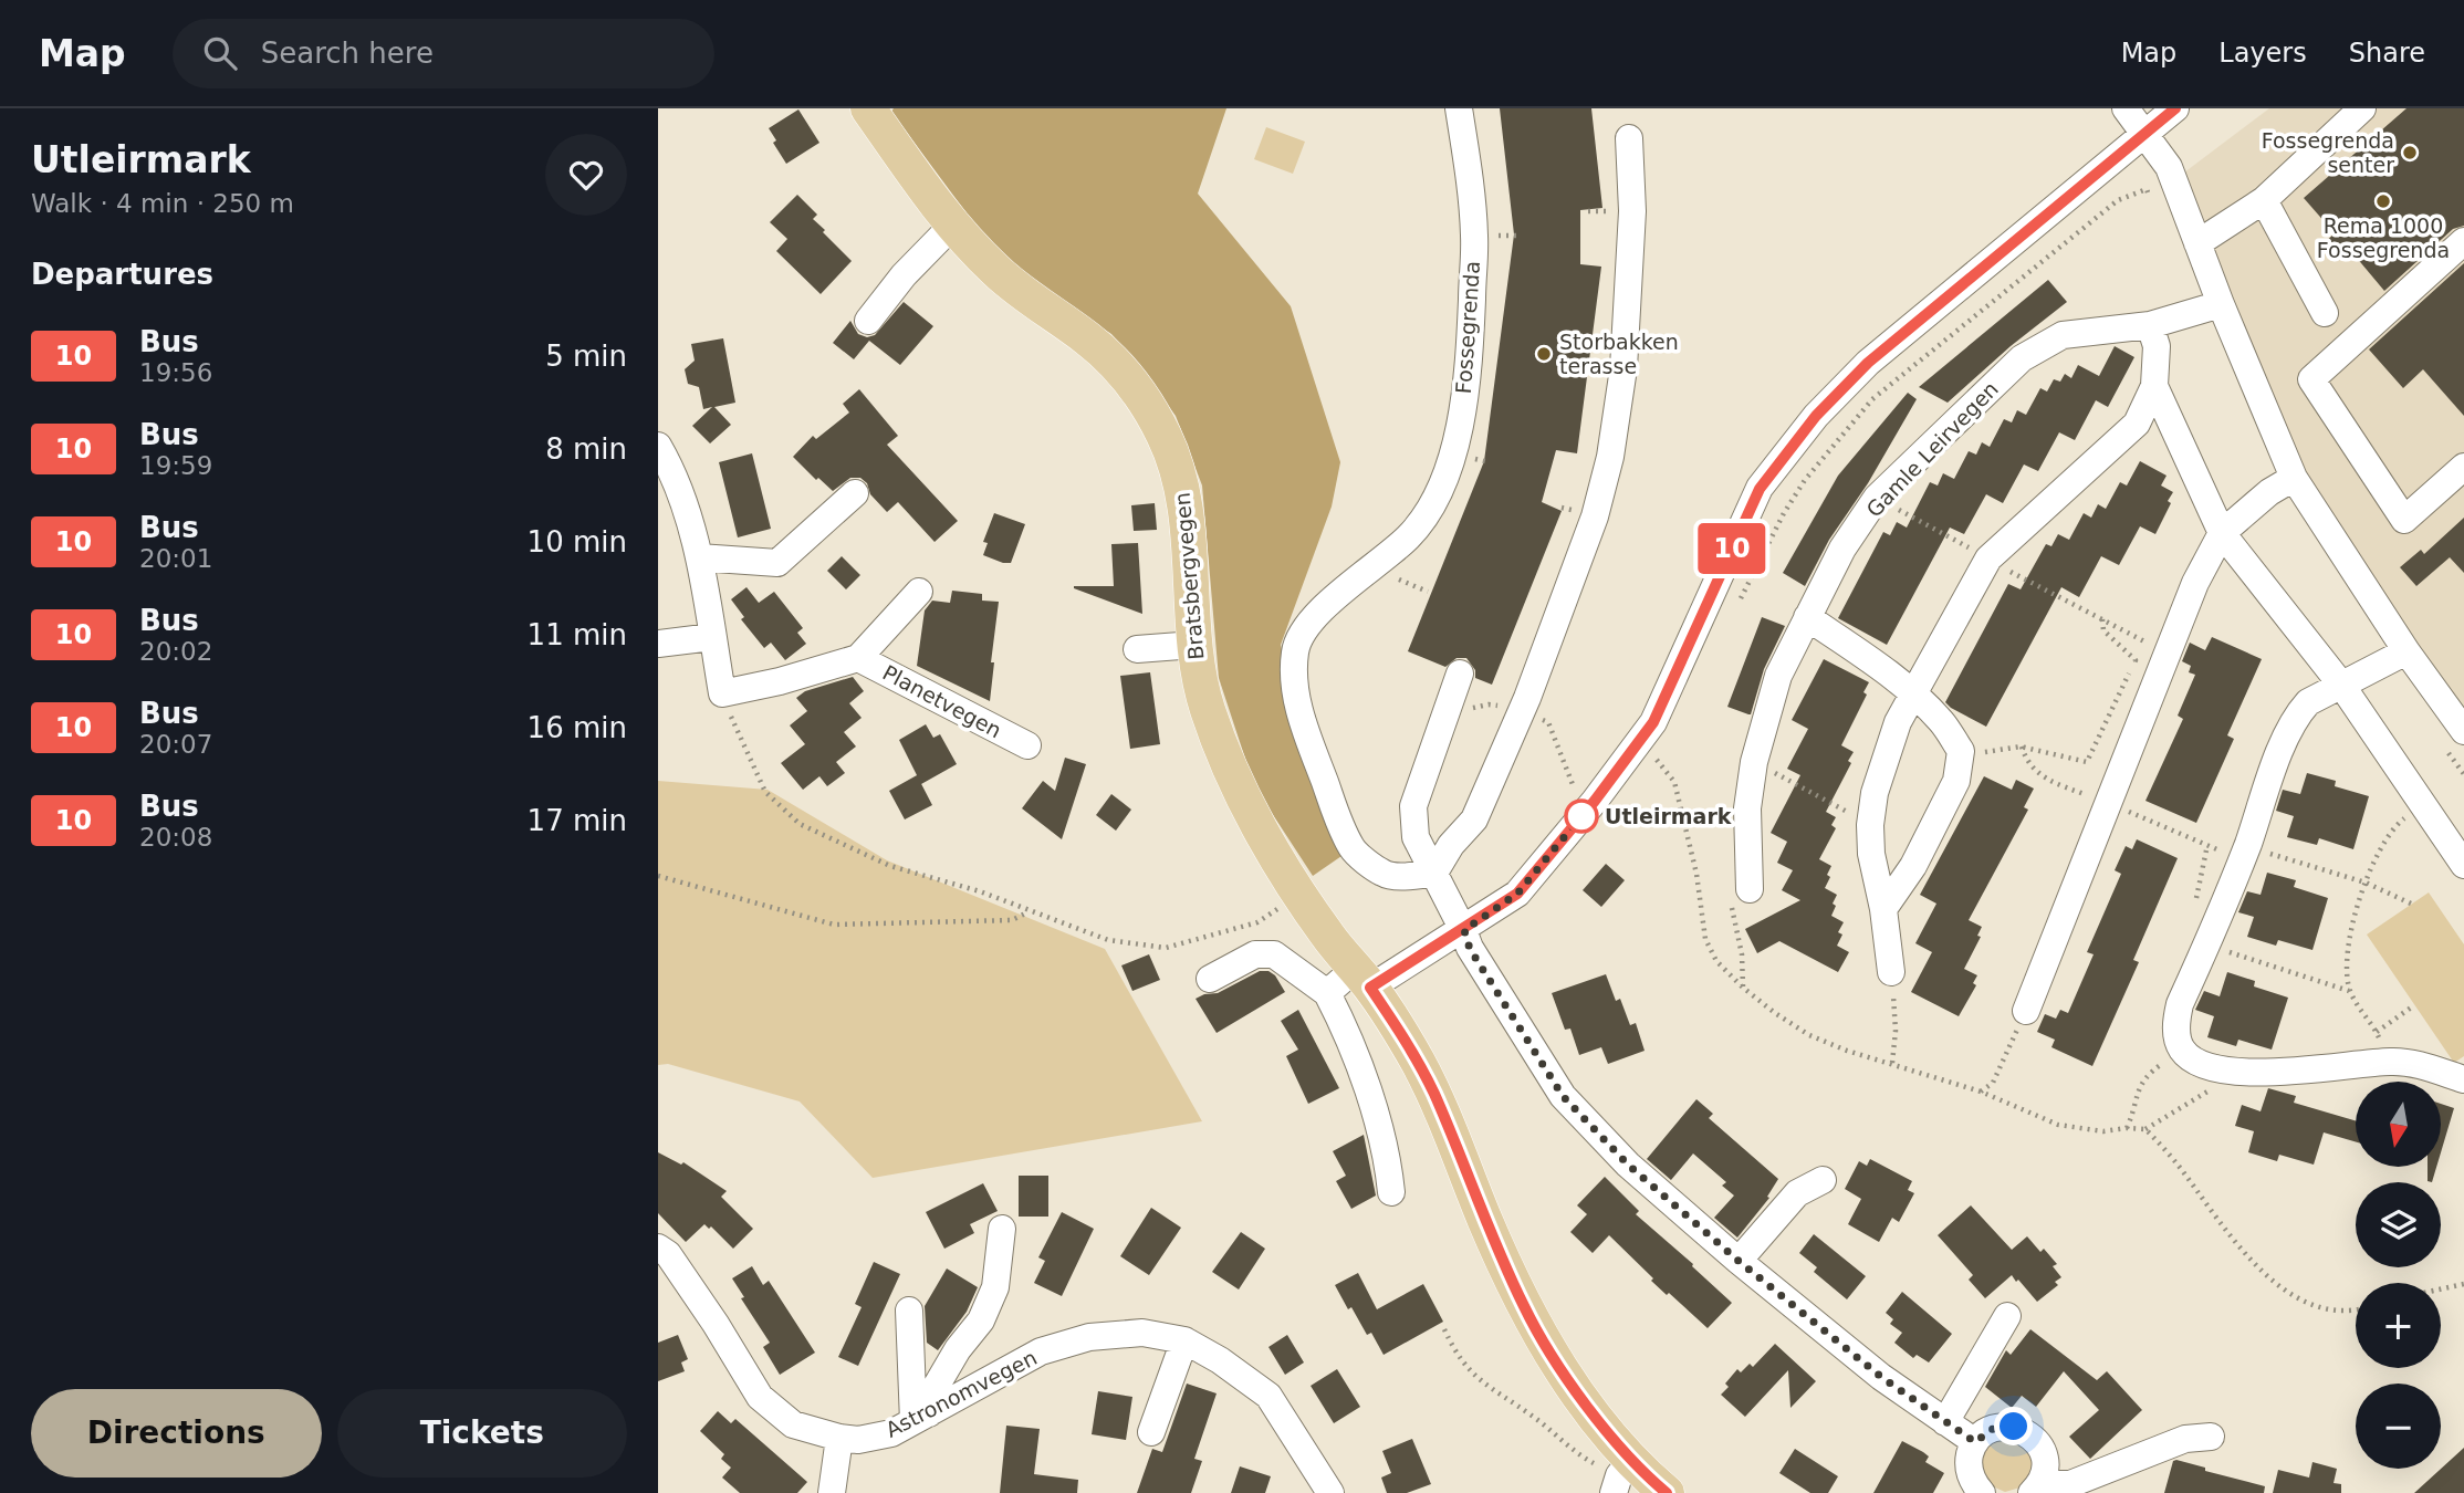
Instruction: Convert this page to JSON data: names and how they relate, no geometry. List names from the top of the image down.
{
  "streets": {
    "main road": ["Bratsbergvegen"],
    "street": [
      "Fossegrenda",
      "Gamle Leirvegen",
      "Planetvegen",
      "Astronomvegen"
    ]
  },
  "places": [
    "Fossegrenda senter",
    "Rema 1000 Fossegrenda",
    "Storbakken terasse",
    "Utleirmark"
  ],
  "lines": ["bus line 10"],
  "north": "bottom",
  "page": {
    "header": "Map",
    "search": "Search here",
    "nav": ["Map", "Layers", "Share"],
    "heading": [
      ["Utleirmark", "Walk · 4 min · 250 m"],
      "Departures"
    ],
    "on_map": "10",
    "list": [
      {
        "mark": "10",
        "name": "Bus",
        "note": "19:56",
        "value": "5 min"
      },
      {
        "mark": "10",
        "name": "Bus",
        "note": "19:59",
        "value": "8 min"
      },
      {
        "mark": "10",
        "name": "Bus",
        "note": "20:01",
        "value": "10 min"
      },
      {
        "mark": "10",
        "name": "Bus",
        "note": "20:02",
        "value": "11 min"
      },
      {
        "mark": "10",
        "name": "Bus",
        "note": "20:07",
        "value": "16 min"
      },
      {
        "mark": "10",
        "name": "Bus",
        "note": "20:08",
        "value": "17 min"
      }
    ],
    "map_buttons": ["+", "−"],
    "buttons": ["Directions", "Tickets"]
  }
}
